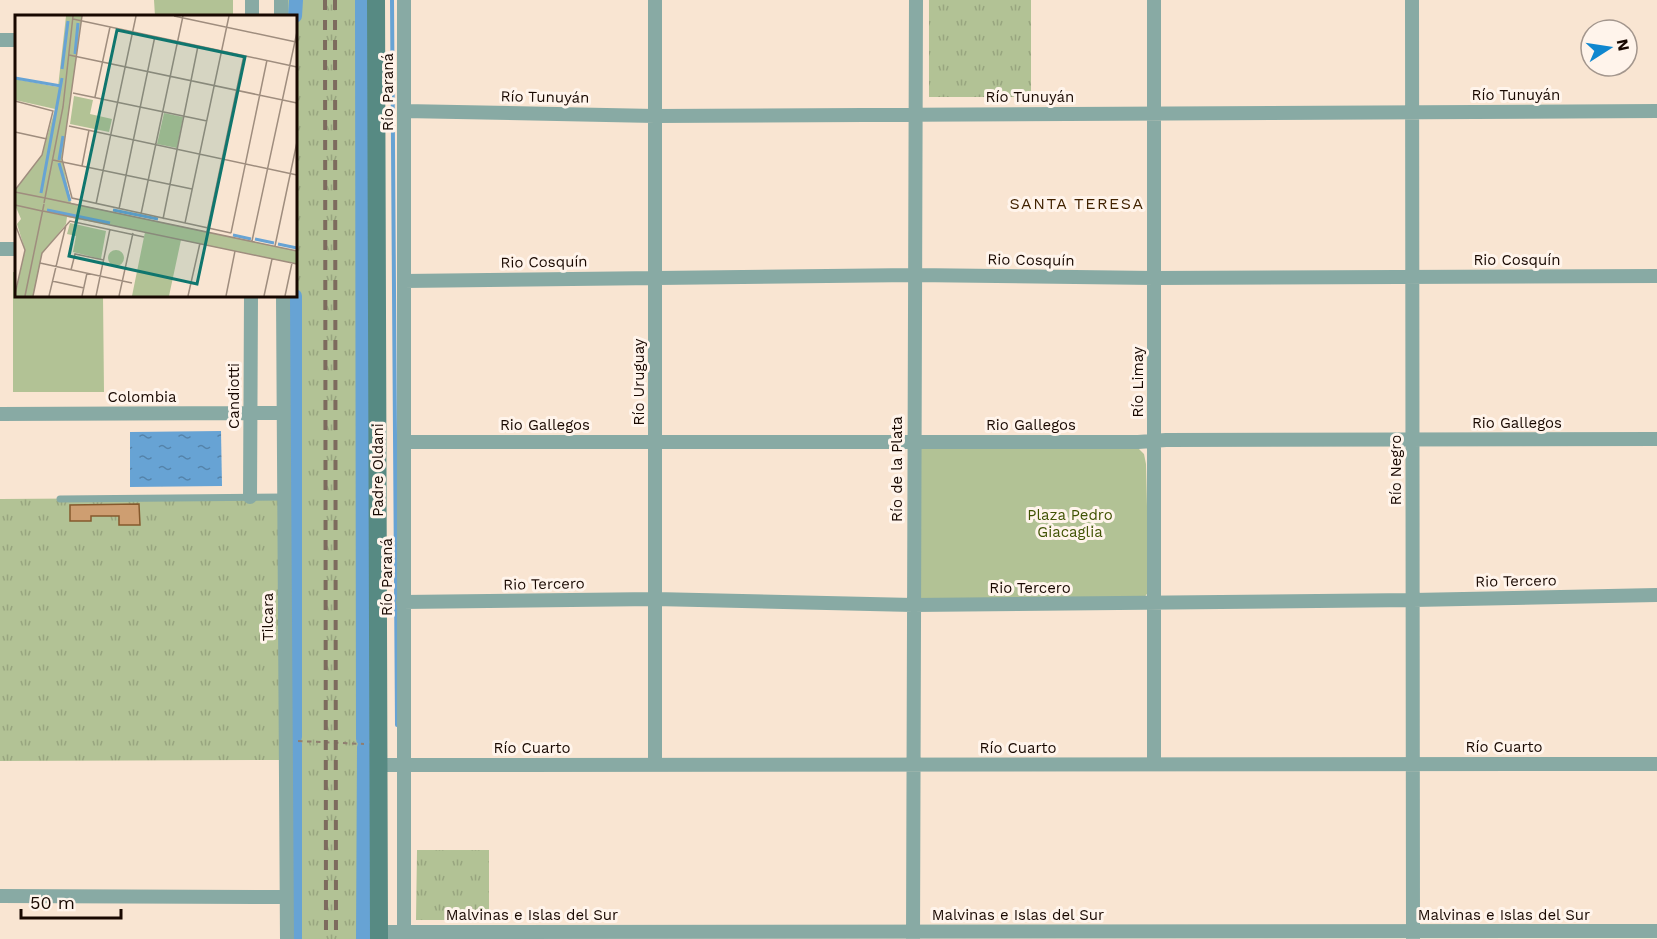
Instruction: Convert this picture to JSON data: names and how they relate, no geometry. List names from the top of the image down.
{
  "streets": {
    "main road": ["Padre Oldani"],
    "street": [
      "Río Paraná",
      "Río Tunuyán",
      "Rio Cosquín",
      "Río Uruguay",
      "Río Limay",
      "Candiotti",
      "Colombia",
      "Rio Gallegos",
      "Río de la Plata",
      "Río Negro",
      "Rio Tercero",
      "Tilcara",
      "Río Cuarto",
      "Malvinas e Islas del Sur"
    ]
  },
  "crossings": [
    ["Río Paraná", "Río Tunuyán"],
    ["Río Paraná", "Rio Cosquín"],
    ["Río Paraná", "Rio Gallegos"],
    ["Río Paraná", "Rio Tercero"],
    ["Río Paraná", "Río Cuarto"],
    ["Río Paraná", "Malvinas e Islas del Sur"],
    ["Río Tunuyán", "Río Uruguay"],
    ["Río Tunuyán", "Río Limay"],
    ["Río Tunuyán", "Río de la Plata"],
    ["Río Tunuyán", "Río Negro"],
    ["Rio Cosquín", "Río Uruguay"],
    ["Rio Cosquín", "Río Limay"],
    ["Rio Cosquín", "Río de la Plata"],
    ["Rio Cosquín", "Río Negro"],
    ["Río Uruguay", "Rio Gallegos"],
    ["Río Uruguay", "Rio Tercero"],
    ["Río Uruguay", "Río Cuarto"],
    ["Río Limay", "Rio Gallegos"],
    ["Río Limay", "Rio Tercero"],
    ["Río Limay", "Río Cuarto"],
    ["Candiotti", "Colombia"],
    ["Colombia", "Tilcara"],
    ["Rio Gallegos", "Río de la Plata"],
    ["Rio Gallegos", "Río Negro"],
    ["Río de la Plata", "Rio Tercero"],
    ["Río de la Plata", "Río Cuarto"],
    ["Río de la Plata", "Malvinas e Islas del Sur"],
    ["Padre Oldani", "Río Cuarto"],
    ["Padre Oldani", "Malvinas e Islas del Sur"],
    ["Río Negro", "Rio Tercero"],
    ["Río Negro", "Río Cuarto"],
    ["Río Negro", "Malvinas e Islas del Sur"]
  ],
  "districts": ["SANTA TERESA"],
  "parks": ["Plaza Pedro Giacaglia"],
  "scale_bar": "50 m",
  "north": "right"
}
